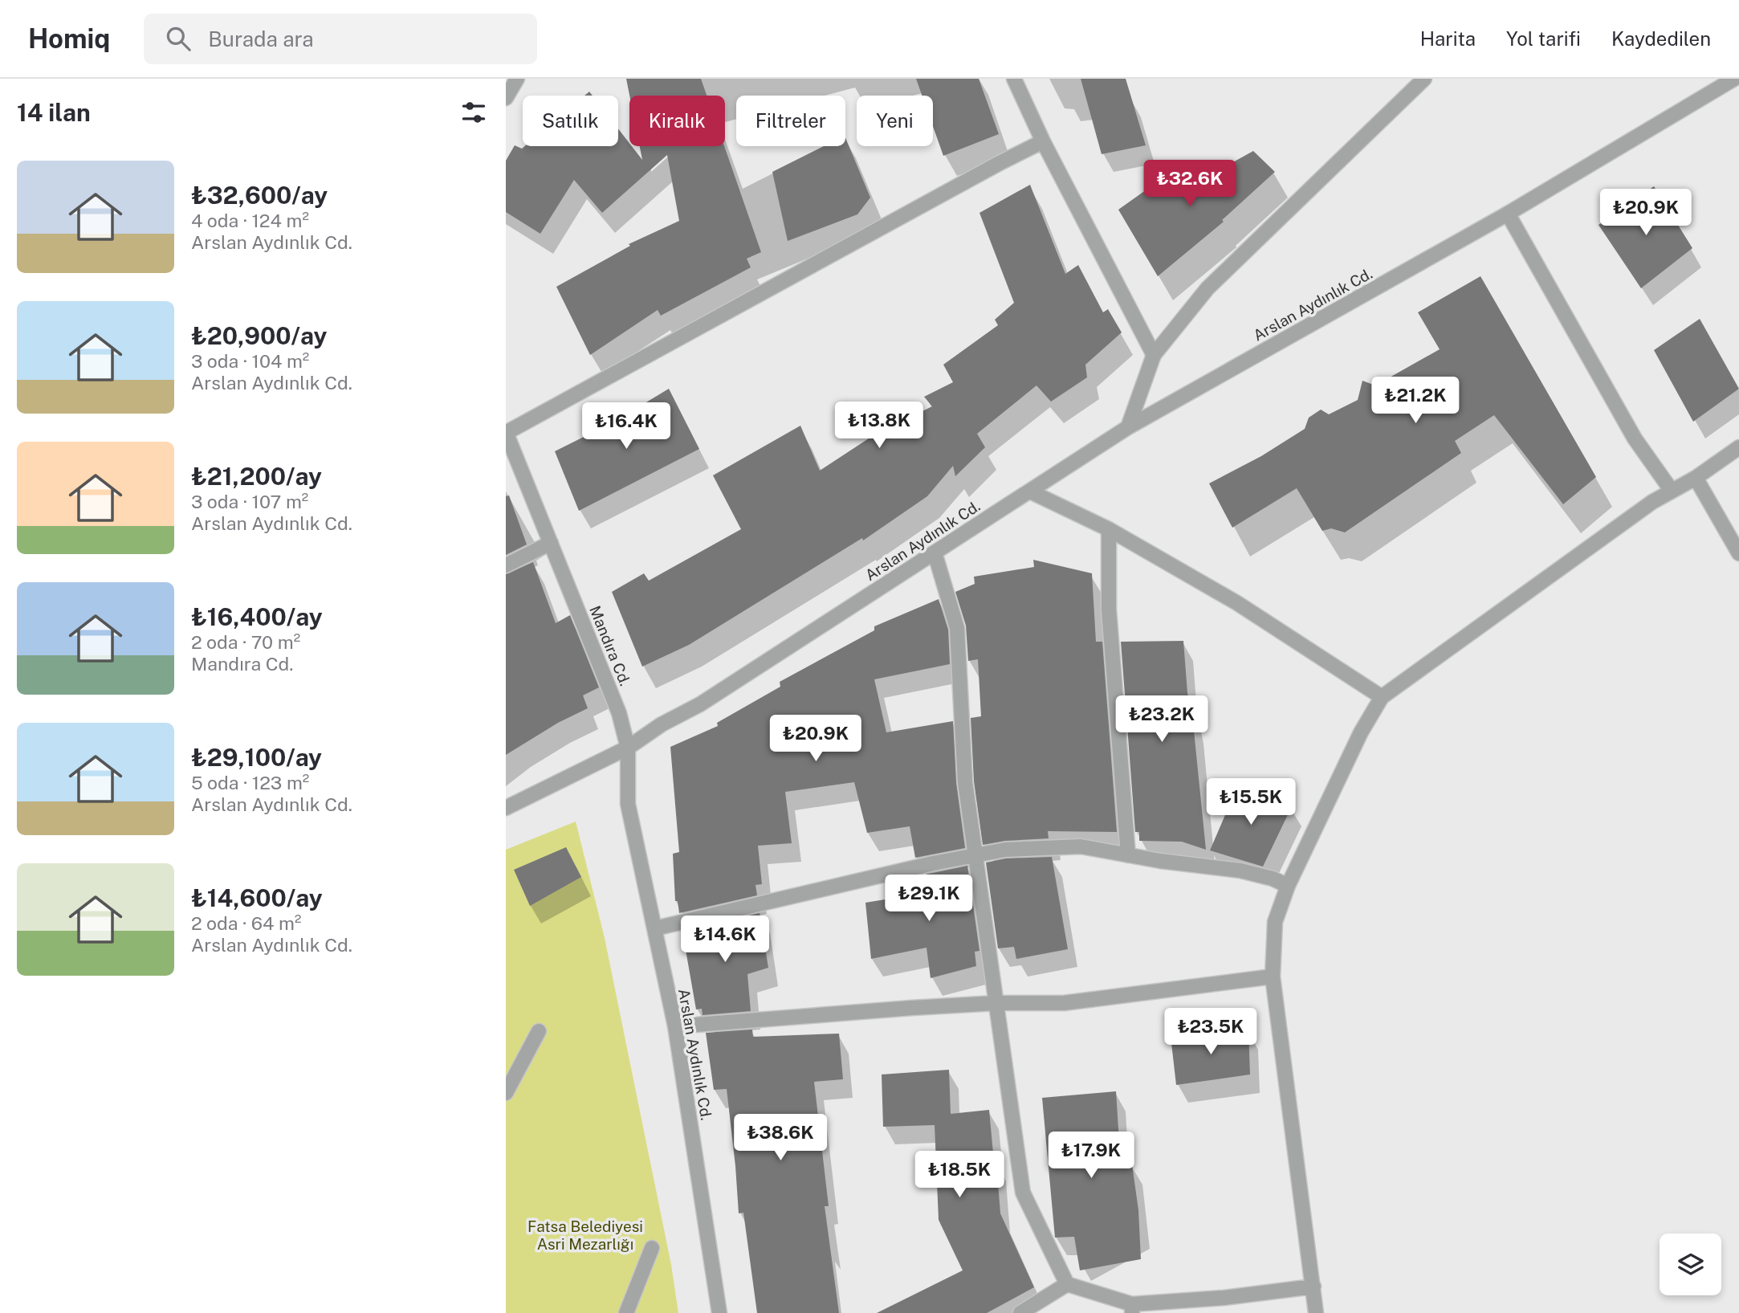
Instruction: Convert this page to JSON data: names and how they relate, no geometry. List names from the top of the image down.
{
  "streets": {
    "street": ["Arslan Aydınlık Cd.", "Mandıra Cd."]
  },
  "crossings": [
    ["Arslan Aydınlık Cd.", "Mandıra Cd."]
  ],
  "parks": ["Fatsa Belediyesi Asri Mezarlığı"],
  "page": {
    "header": "Homiq",
    "search": "Burada ara",
    "nav": ["Harita", "Yol tarifi", "Kaydedilen"],
    "heading": "14 ilan",
    "chip": [
      "Satılık",
      "Kiralık",
      "Filtreler",
      "Yeni"
    ],
    "list": [
      {
        "name": "₺32,600/ay",
        "note": "4 oda · 124 m² · Arslan Aydınlık Cd."
      },
      {
        "name": "₺20,900/ay",
        "note": "3 oda · 104 m² · Arslan Aydınlık Cd."
      },
      {
        "name": "₺21,200/ay",
        "note": "3 oda · 107 m² · Arslan Aydınlık Cd."
      },
      {
        "name": "₺16,400/ay",
        "note": "2 oda · 70 m² · Mandıra Cd."
      },
      {
        "name": "₺29,100/ay",
        "note": "5 oda · 123 m² · Arslan Aydınlık Cd."
      },
      {
        "name": "₺14,600/ay",
        "note": "2 oda · 64 m² · Arslan Aydınlık Cd."
      }
    ],
    "price": [
      "₺32.6K",
      "₺20.9K",
      "₺21.2K",
      "₺13.8K",
      "₺16.4K",
      "₺23.2K",
      "₺20.9K",
      "₺15.5K",
      "₺29.1K",
      "₺14.6K",
      "₺23.5K",
      "₺38.6K",
      "₺17.9K",
      "₺18.5K"
    ]
  }
}
